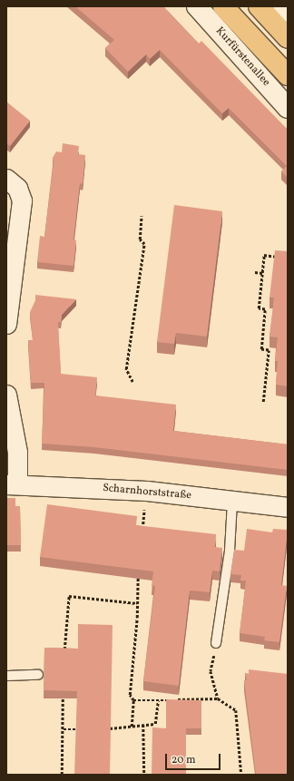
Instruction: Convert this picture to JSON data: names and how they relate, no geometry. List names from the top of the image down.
{
  "streets": {
    "main road": ["Kurfürstenallee"],
    "street": ["Scharnhorststraße"]
  },
  "scale_bar": "20 m"
}
